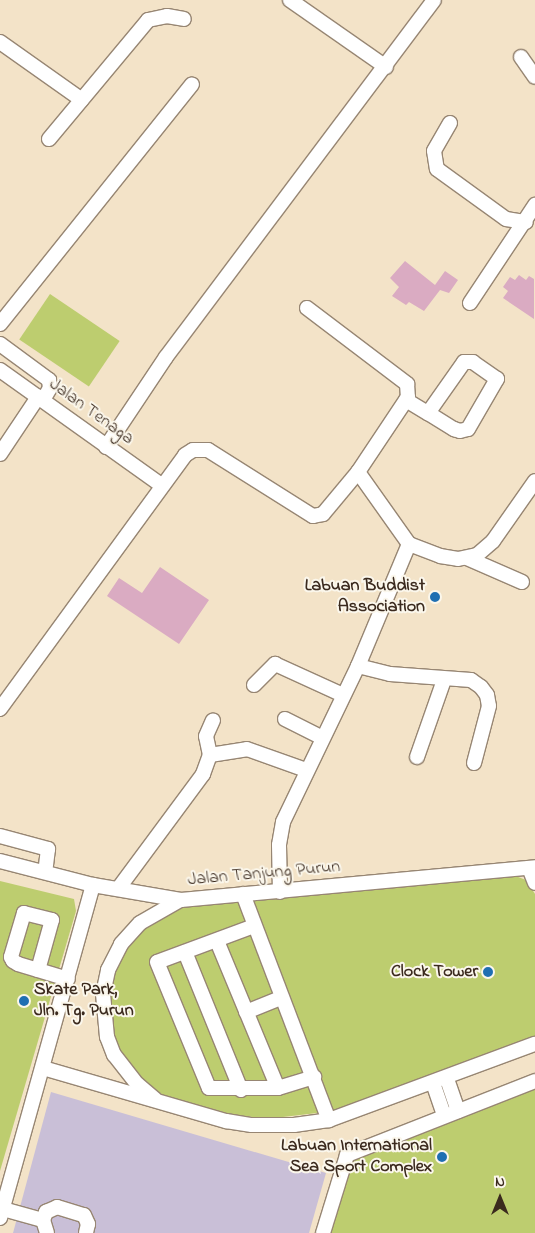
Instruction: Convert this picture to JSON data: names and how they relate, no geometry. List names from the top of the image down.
{
  "streets": {
    "street": ["Jalan Tenaga", "Jalan Tanjung Purun"]
  },
  "places": [
    "Labuan Buddist Association",
    "Clock Tower",
    "Skate Park, Jln. Tg. Purun",
    "Labuan International Sea Sport Complex"
  ],
  "north": "top"
}
